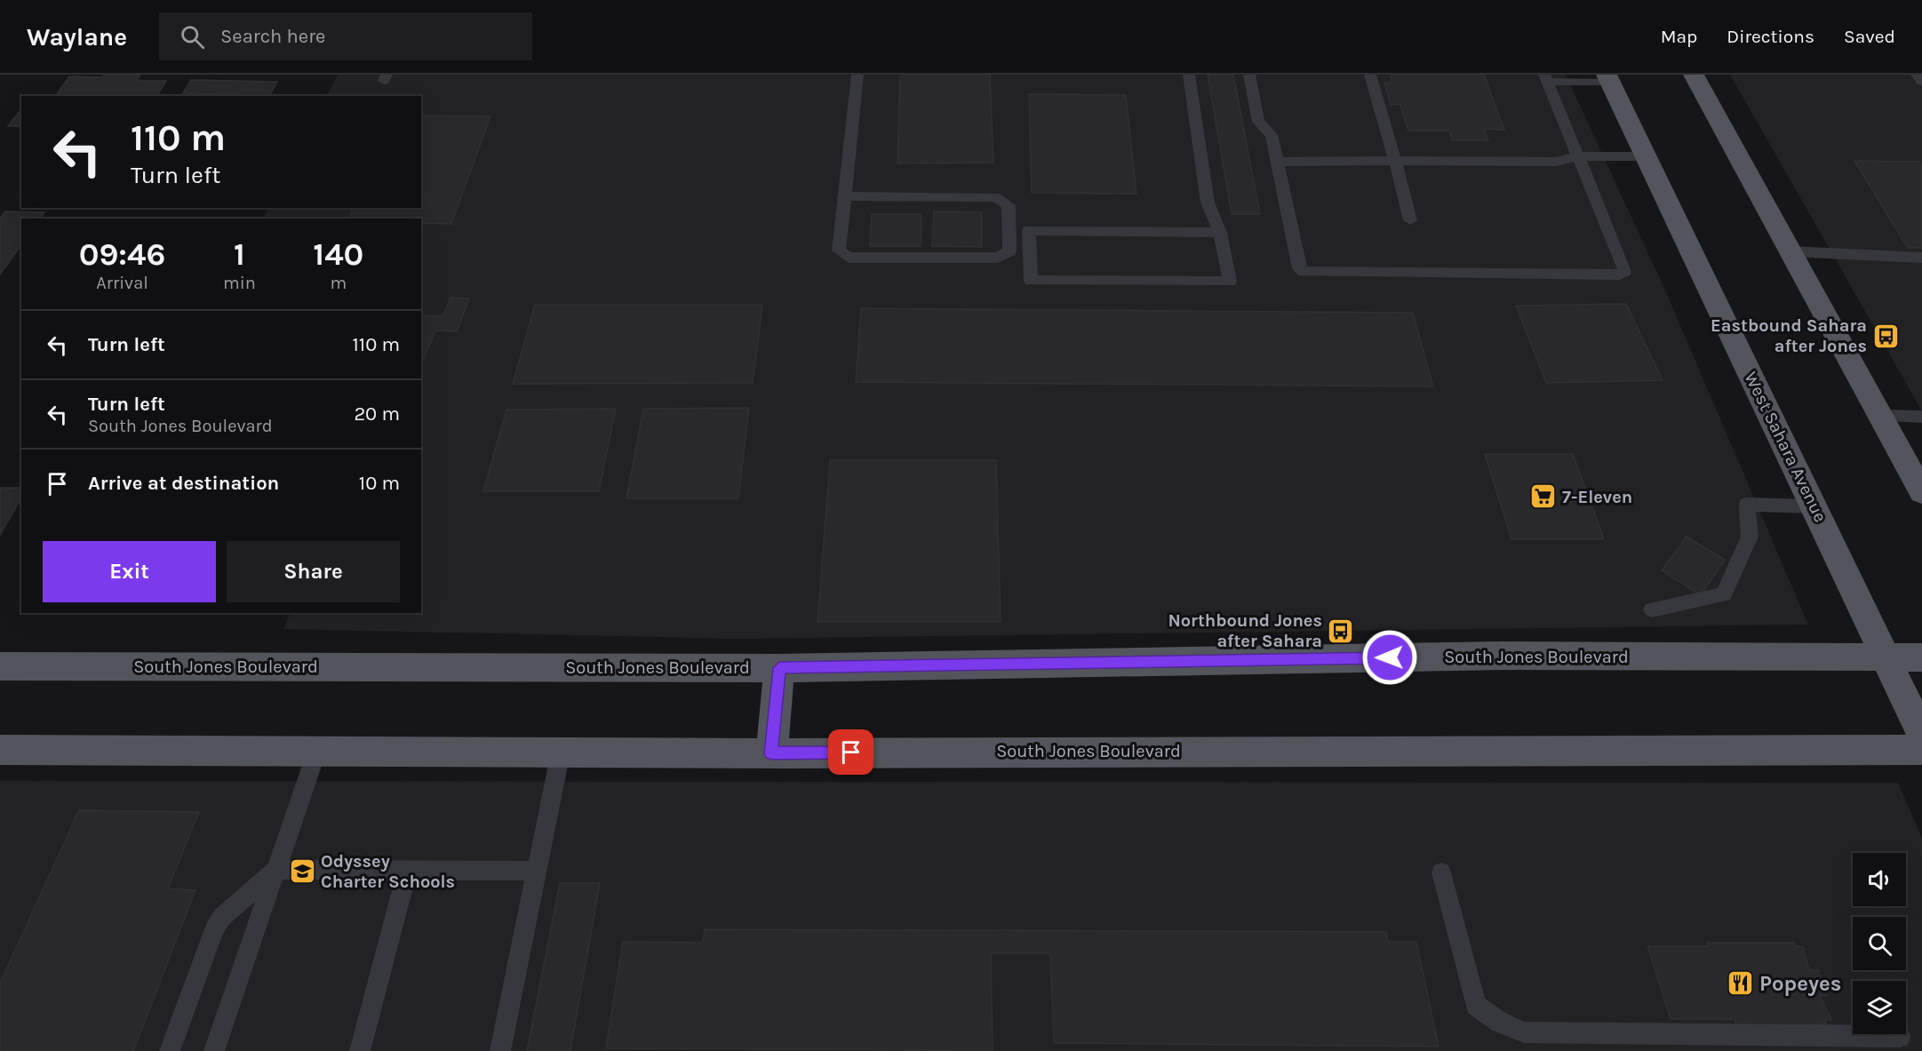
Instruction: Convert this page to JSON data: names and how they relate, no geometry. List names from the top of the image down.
{
  "streets": {
    "main road": ["West Sahara Avenue", "South Jones Boulevard"]
  },
  "crossings": [
    ["West Sahara Avenue", "South Jones Boulevard"]
  ],
  "places": {
    "bus stop": ["Eastbound Sahara after Jones", "Northbound Jones after Sahara"],
    "supermarket": ["7-Eleven"],
    "school or university": ["Odyssey Charter Schools"],
    "restaurant": ["Popeyes"]
  },
  "page": {
    "header": "Waylane",
    "search": "Search here",
    "nav": ["Map", "Directions", "Saved"],
    "turn": ["110 m", "Turn left"],
    "eta": [
      "09:46",
      "Arrival",
      "1",
      "min",
      "140",
      "m"
    ],
    "list": [
      {
        "name": "Turn left",
        "value": "110 m"
      },
      {
        "name": "Turn left",
        "note": "South Jones Boulevard",
        "value": "20 m"
      },
      {
        "name": "Arrive at destination",
        "value": "10 m"
      }
    ],
    "buttons": ["Exit", "Share"]
  }
}
